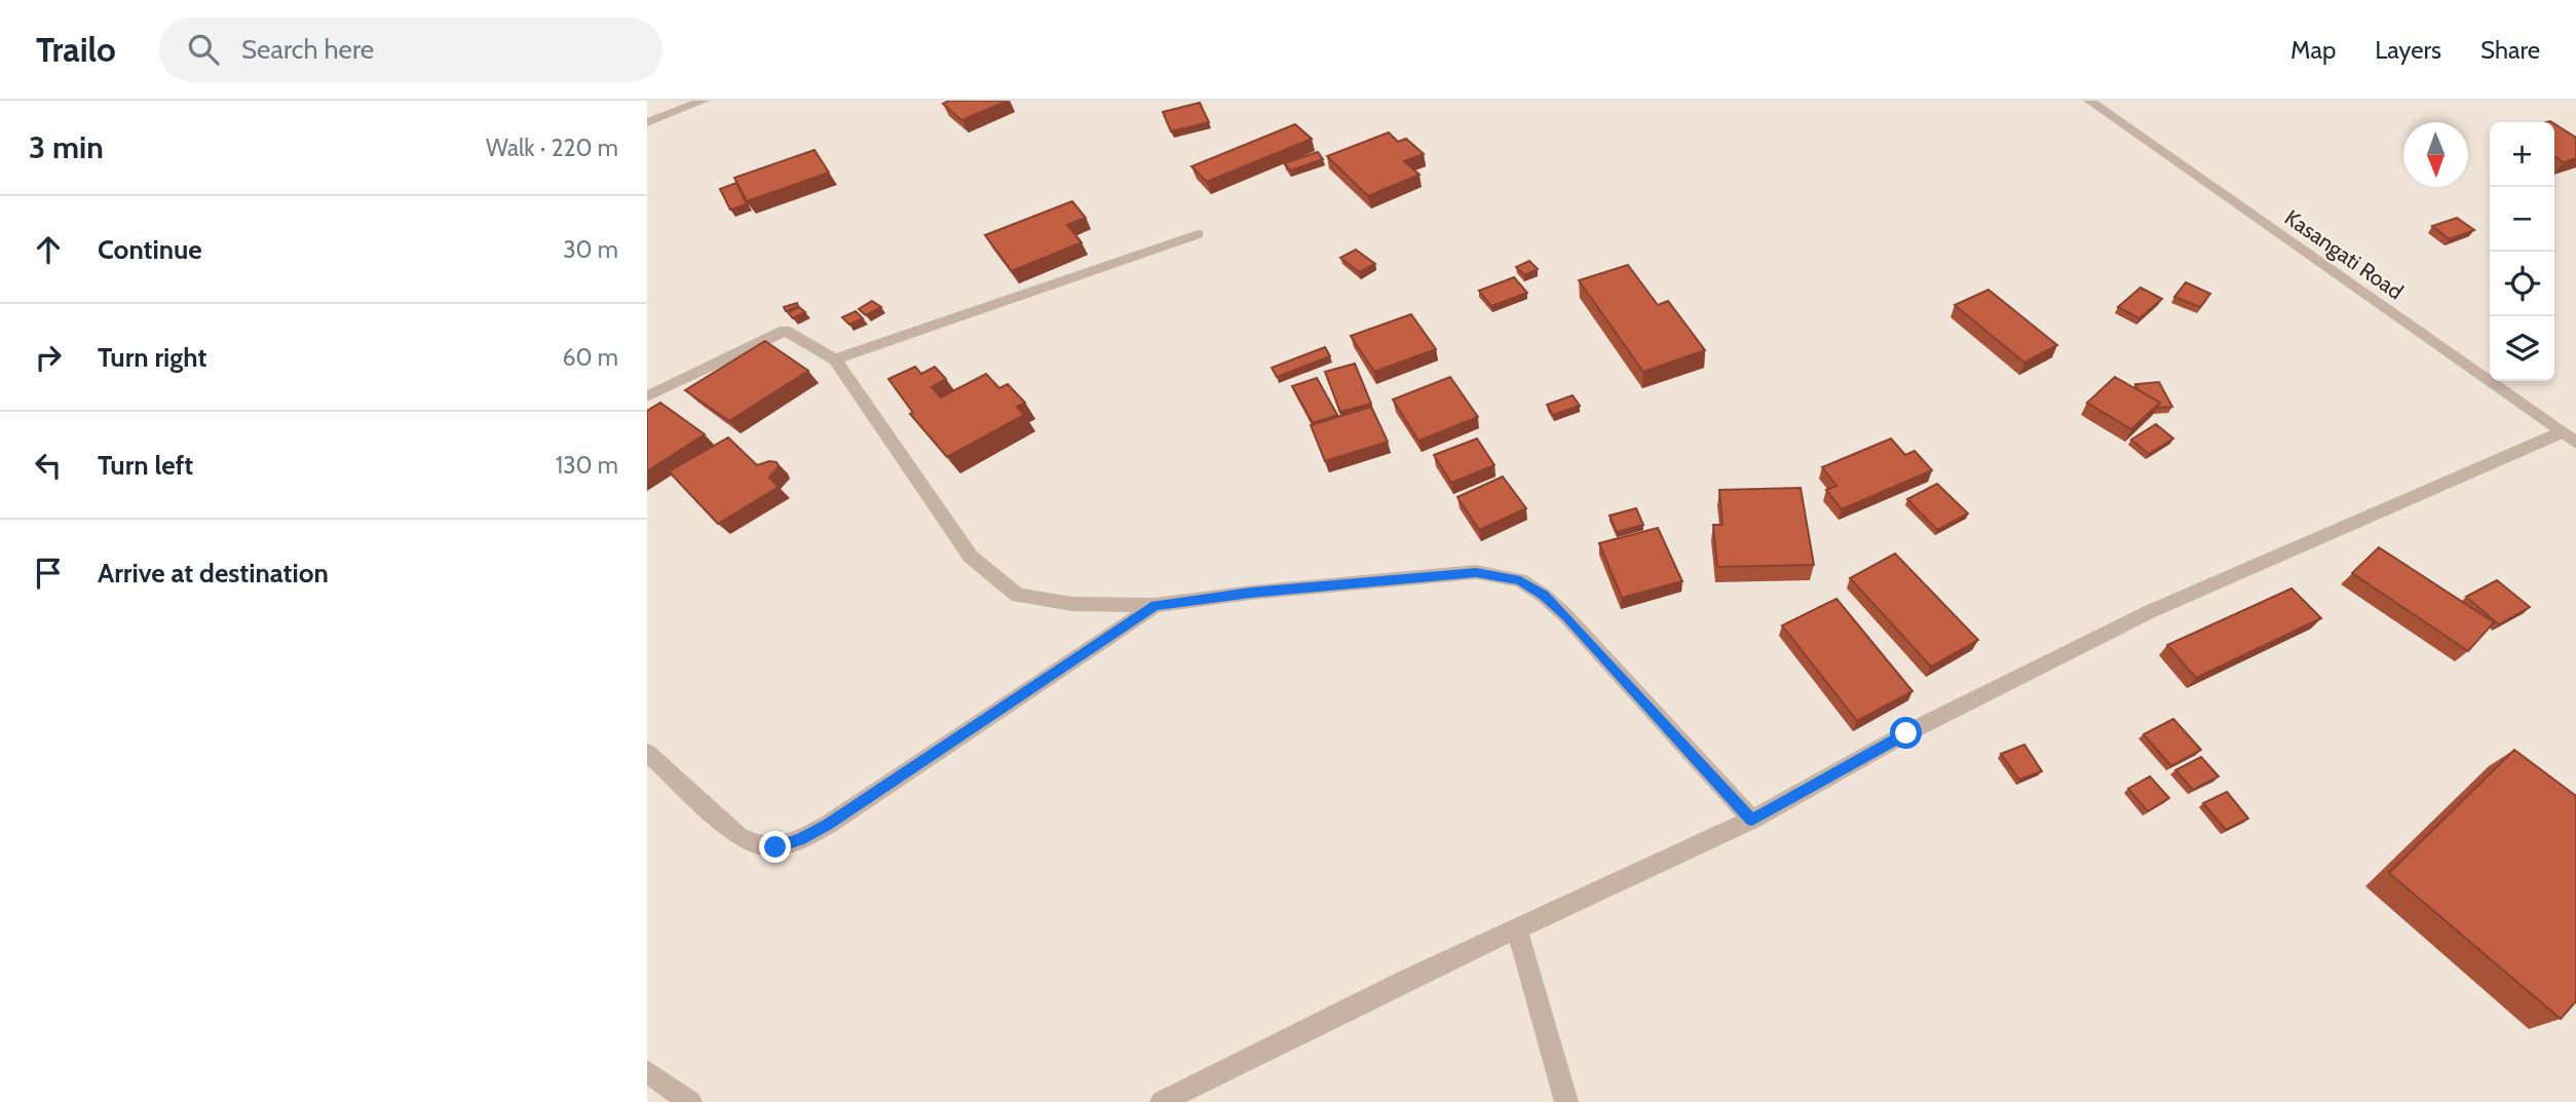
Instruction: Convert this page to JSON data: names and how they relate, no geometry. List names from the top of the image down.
{
  "streets": {
    "street": ["Kasangati Road"]
  },
  "north": "bottom",
  "page": {
    "header": "Trailo",
    "search": "Search here",
    "nav": ["Map", "Layers", "Share"],
    "heading": ["3 min", "Walk · 220 m"],
    "map_buttons": ["+", "−"],
    "list": [
      ["Continue", "30 m"],
      ["Turn right", "60 m"],
      ["Turn left", "130 m"],
      "Arrive at destination"
    ]
  }
}
